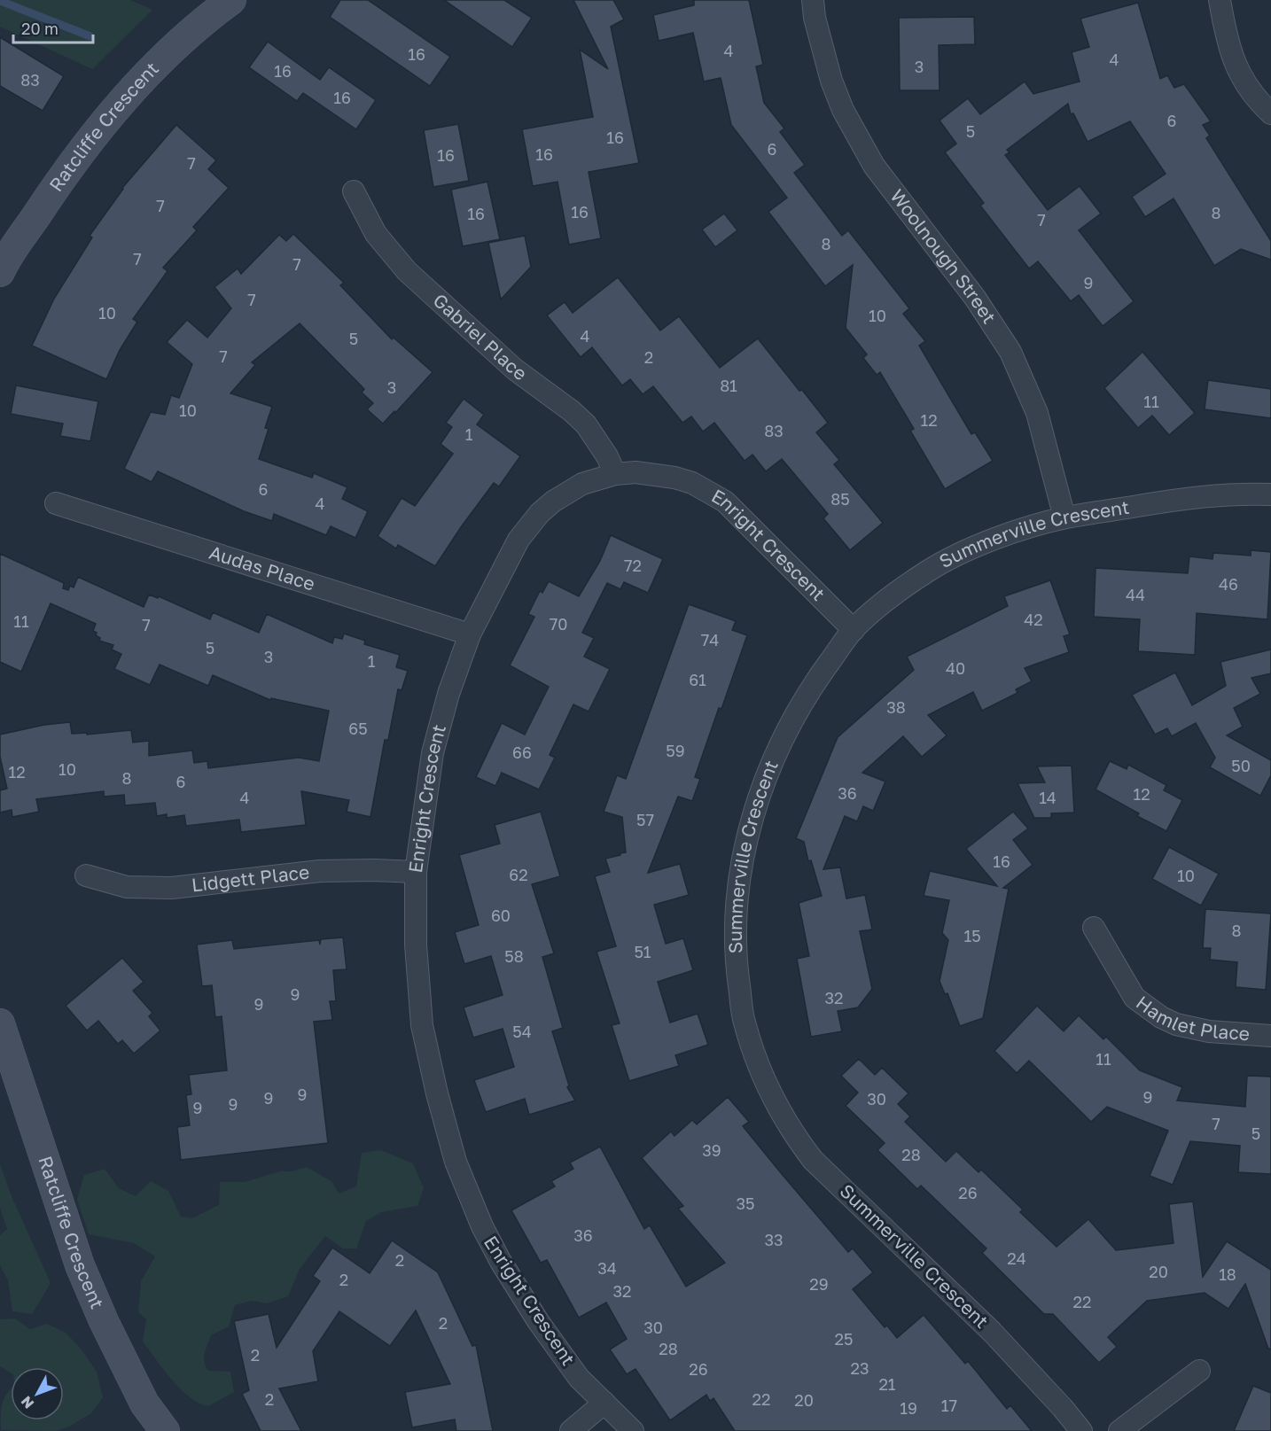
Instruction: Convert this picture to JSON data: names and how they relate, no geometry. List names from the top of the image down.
{
  "streets": {
    "street": [
      "Ratcliffe Crescent",
      "Woolnough Street",
      "Gabriel Place",
      "Summerville Crescent",
      "Enright Crescent",
      "Audas Place",
      "Lidgett Place",
      "Hamlet Place"
    ]
  },
  "crossings": [
    ["Woolnough Street", "Summerville Crescent"],
    ["Gabriel Place", "Enright Crescent"],
    ["Summerville Crescent", "Enright Crescent"],
    ["Enright Crescent", "Audas Place"],
    ["Enright Crescent", "Lidgett Place"]
  ],
  "house_numbers": [
    "4",
    "16",
    "4",
    "3",
    "16",
    "83",
    "16",
    "6",
    "5",
    "16",
    "6",
    "16",
    "16",
    "7",
    "7",
    "16",
    "8",
    "16",
    "7",
    "8",
    "7",
    "7",
    "9",
    "7",
    "10",
    "10",
    "4",
    "5",
    "7",
    "2",
    "81",
    "3",
    "11",
    "10",
    "12",
    "83",
    "1",
    "6",
    "85",
    "4",
    "72",
    "46",
    "44",
    "42",
    "11",
    "70",
    "7",
    "74",
    "5",
    "3",
    "1",
    "40",
    "61",
    "38",
    "65",
    "59",
    "66",
    "50",
    "10",
    "12",
    "8",
    "6",
    "36",
    "12",
    "4",
    "14",
    "57",
    "16",
    "62",
    "10",
    "60",
    "8",
    "15",
    "51",
    "58",
    "9",
    "32",
    "9",
    "54",
    "11",
    "9",
    "9",
    "9",
    "30",
    "9",
    "9",
    "7",
    "5",
    "39",
    "28",
    "26",
    "35",
    "36",
    "33",
    "24",
    "2",
    "34",
    "20",
    "18",
    "2",
    "29",
    "32",
    "22",
    "2",
    "30",
    "25",
    "28",
    "2",
    "23",
    "26",
    "21",
    "2",
    "22",
    "20",
    "17",
    "19"
  ],
  "scale_bar": "20 m",
  "north": "bottom left"
}
